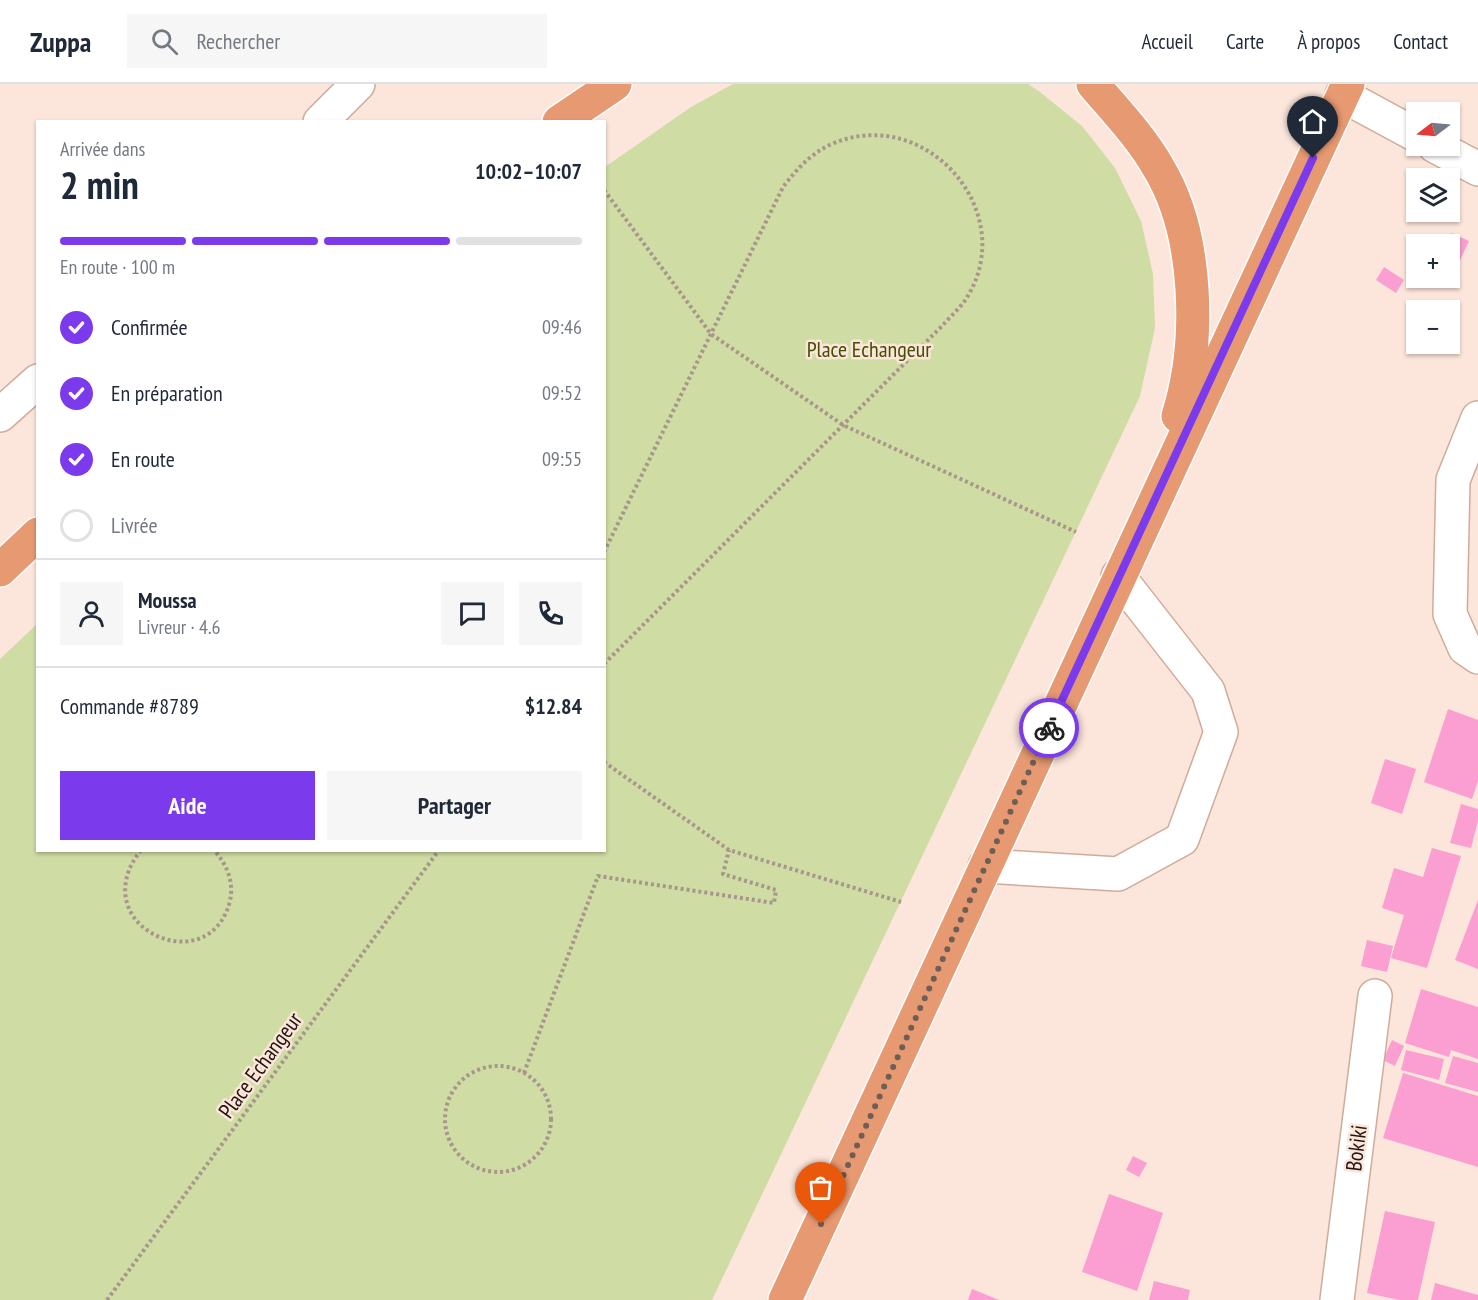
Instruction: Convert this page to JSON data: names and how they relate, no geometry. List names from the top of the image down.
{
  "streets": {
    "street": ["Bokiki"],
    "path": ["Place Echangeur"]
  },
  "parks": ["Place Echangeur"],
  "north": "left",
  "page": {
    "header": "Zuppa",
    "search": "Rechercher",
    "nav": [
      "Accueil",
      "Carte",
      "À propos",
      "Contact"
    ],
    "map_buttons": ["+", "−"],
    "heading": ["2 min", "Arrivée dans", "10:02–10:07"],
    "panel": [
      "Moussa",
      "Livreur · 4.6",
      "Commande #8789",
      "$12.84"
    ],
    "bar": "En route · 100 m",
    "list": [
      ["Confirmée", "09:46"],
      ["En préparation", "09:52"],
      ["En route", "09:55"],
      "Livrée"
    ],
    "buttons": ["Aide", "Partager"]
  }
}
